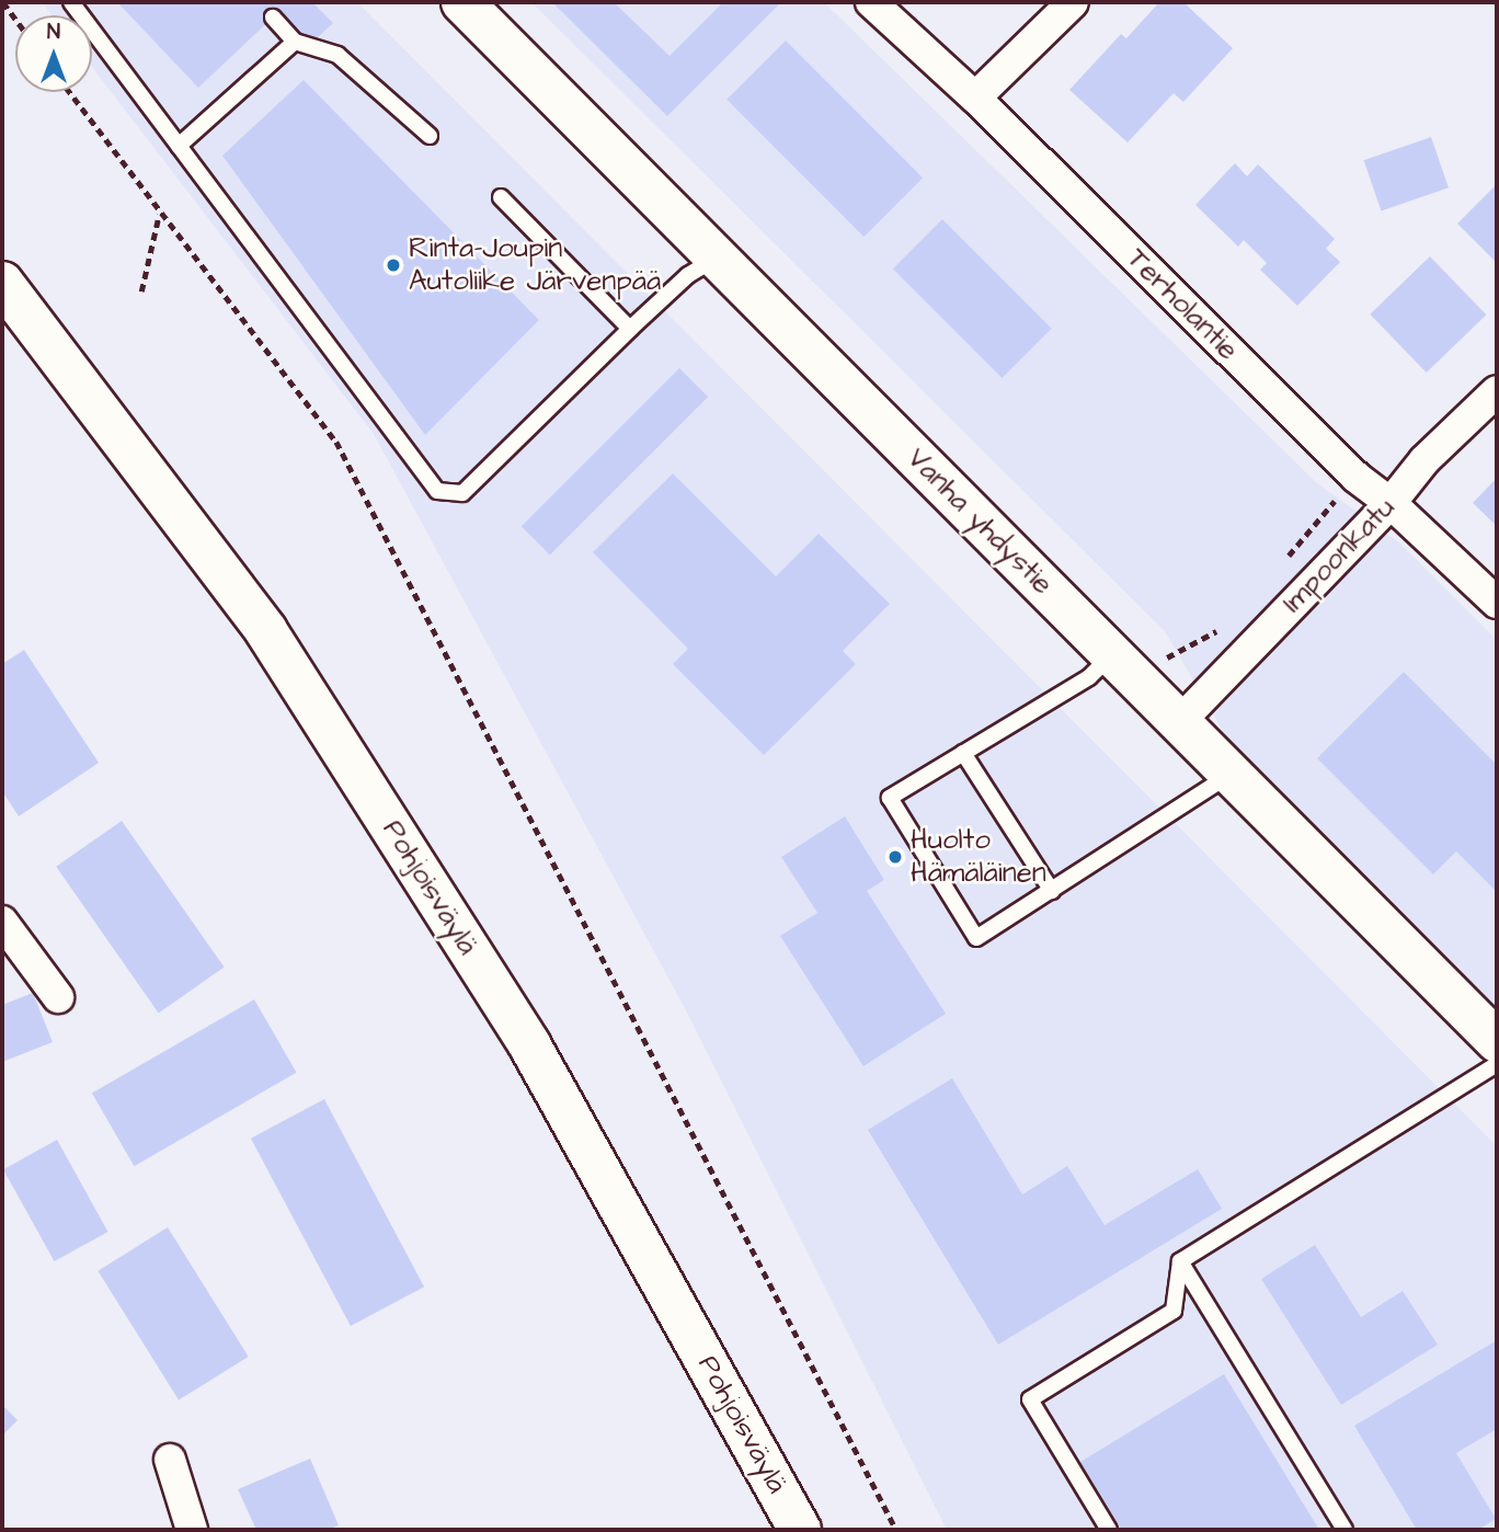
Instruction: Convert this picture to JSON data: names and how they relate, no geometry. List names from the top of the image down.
{
  "streets": {
    "main road": ["Vanha yhdystie", "Pohjoisväylä"],
    "street": ["Terholantie", "Impoonkatu"]
  },
  "crossings": [
    ["Terholantie", "Impoonkatu"],
    ["Vanha yhdystie", "Impoonkatu"]
  ],
  "places": ["Rinta-Joupin Autoliike Järvenpää", "Huolto Hämäläinen"],
  "north": "top"
}
